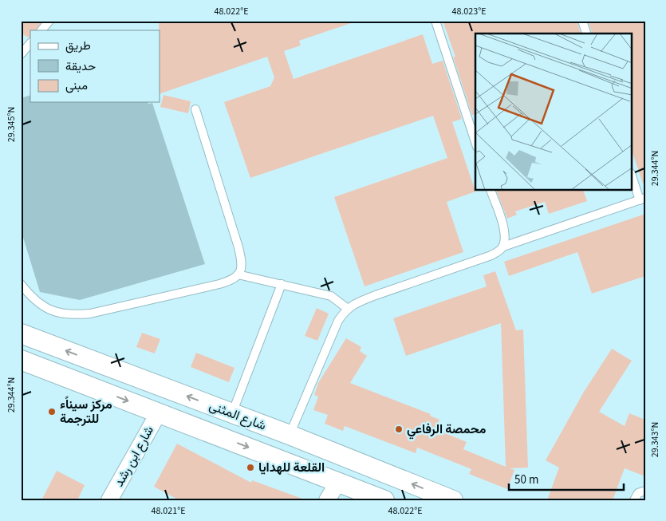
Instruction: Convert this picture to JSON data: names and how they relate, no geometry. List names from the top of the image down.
{
  "streets": {
    "street": ["شارع المثنى", "شارع ابن رشد"]
  },
  "crossings": [
    ["شارع المثنى", "شارع ابن رشد"]
  ],
  "places": ["مركز سيناًء للترجمة", "محمصة الرفاعي", "القلعة للهدايا"],
  "legend": ["طريق", "حديقة", "مبنى"],
  "scale_bar": "50 m",
  "coordinates": [
    "48.022°E",
    "48.023°E",
    "29.345°N",
    "29.344°N",
    "29.343°N",
    "48.021°E"
  ]
}
